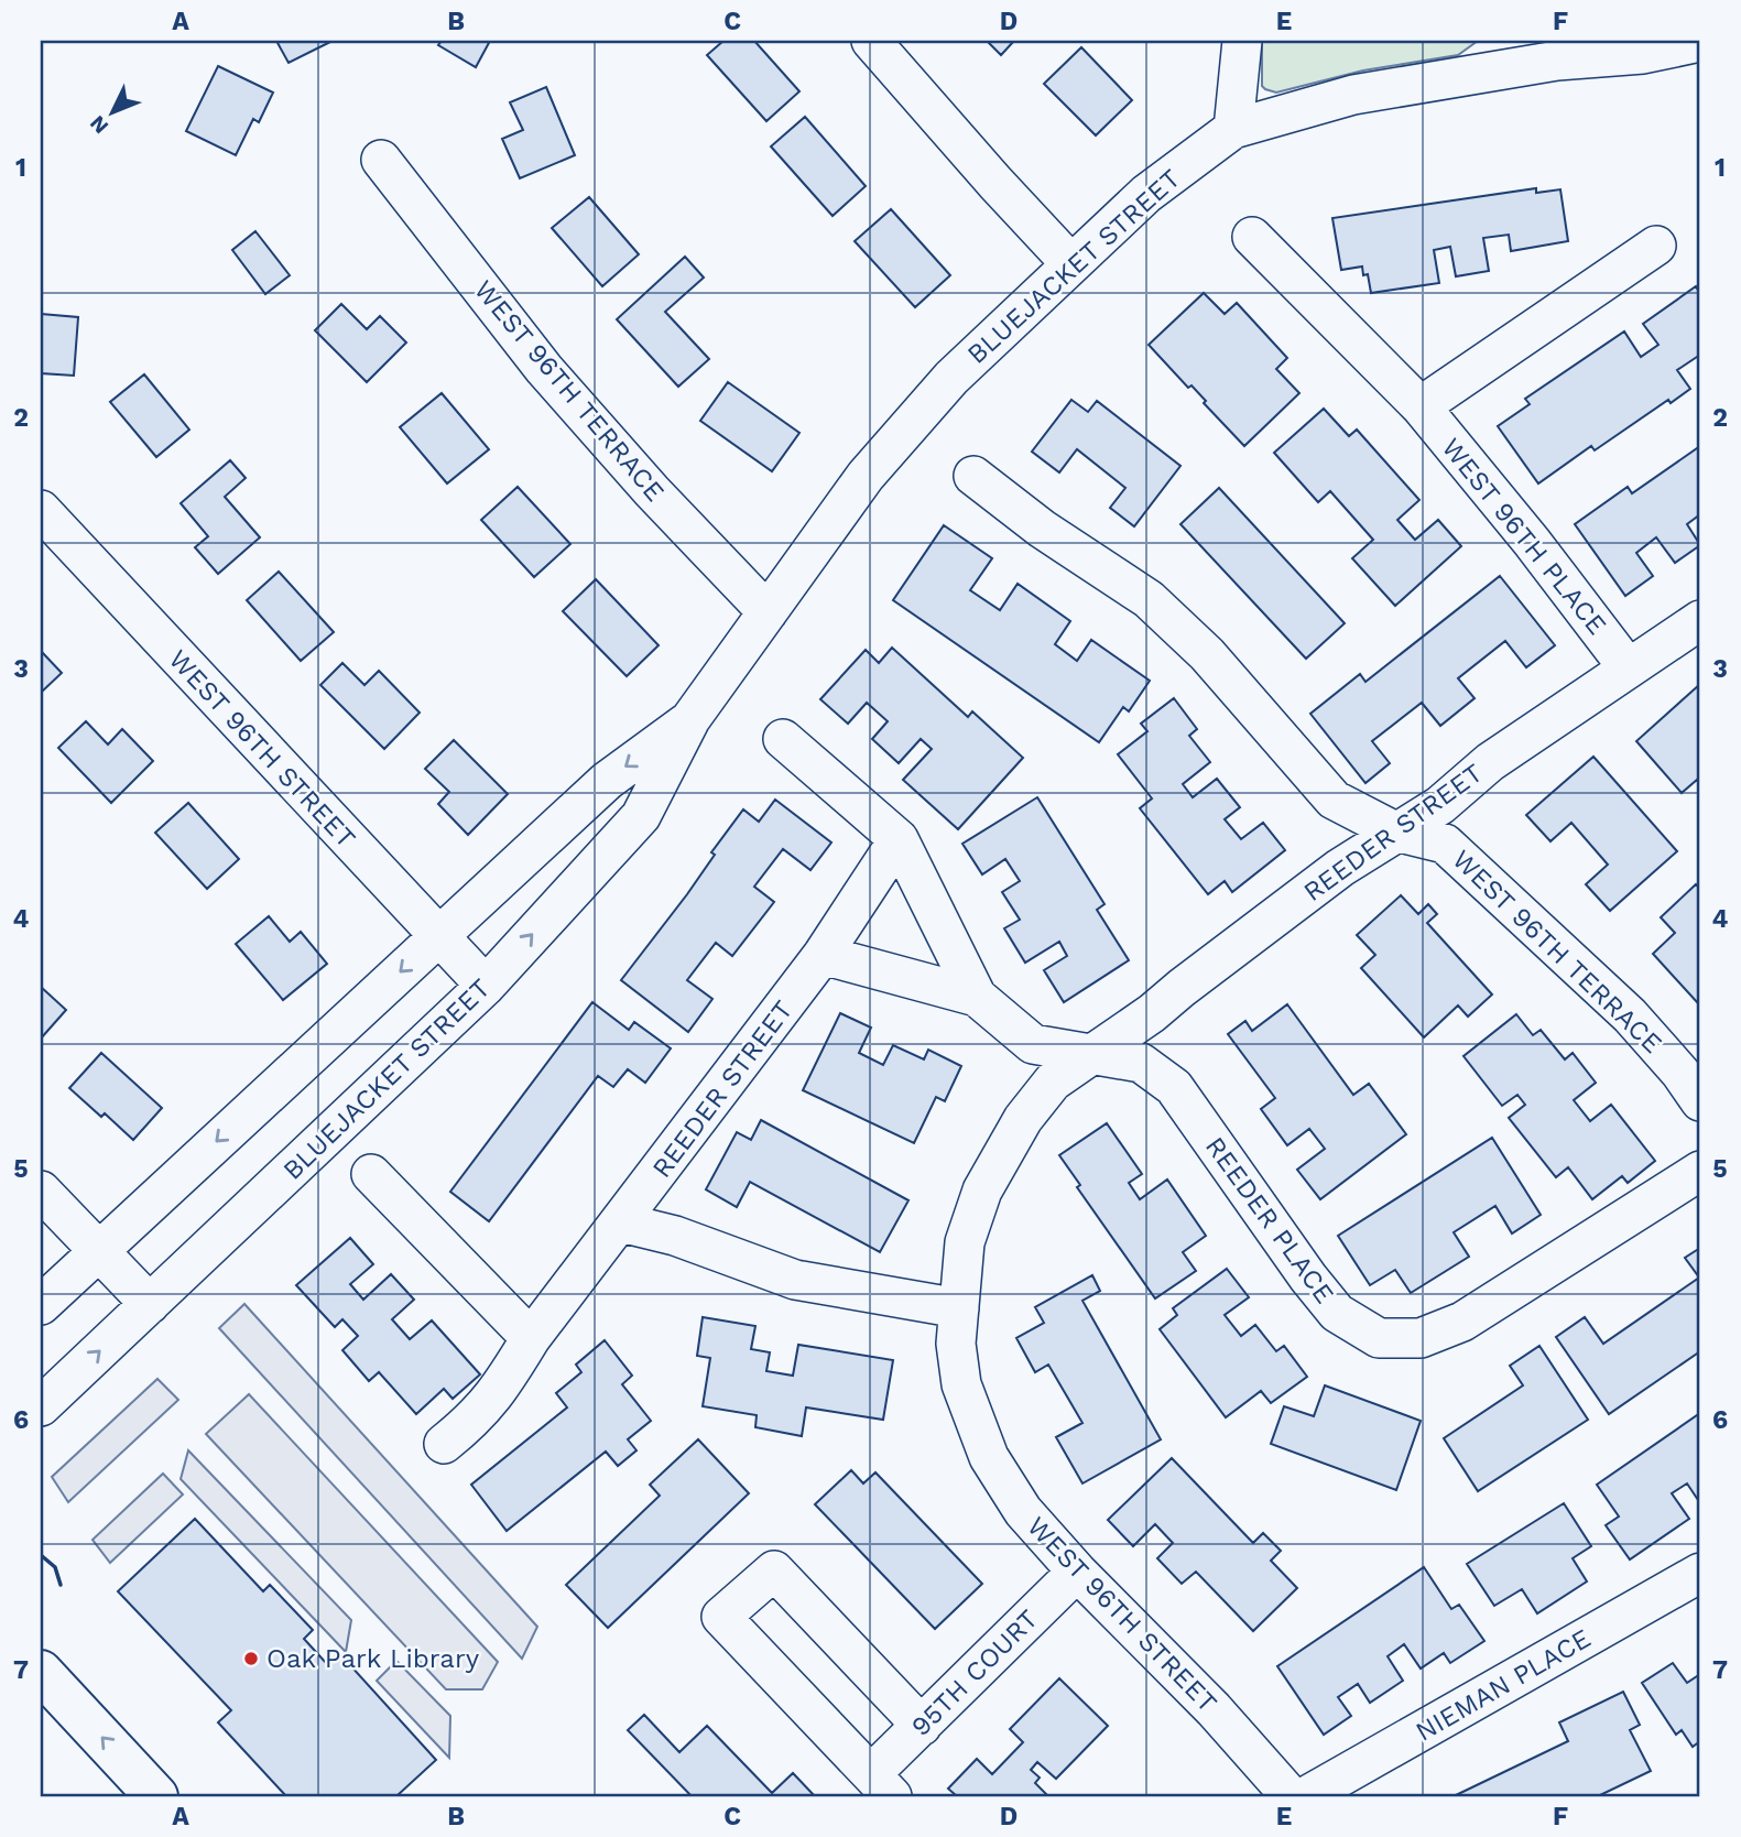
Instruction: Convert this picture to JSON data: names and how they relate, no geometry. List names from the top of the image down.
{
  "streets": {
    "street": [
      "BLUEJACKET STREET",
      "WEST 96TH TERRACE",
      "WEST 96TH PLACE",
      "WEST 96TH STREET",
      "REEDER STREET",
      "REEDER PLACE",
      "95TH COURT",
      "NIEMAN PLACE"
    ]
  },
  "crossings": [
    ["BLUEJACKET STREET", "WEST 96TH TERRACE"],
    ["BLUEJACKET STREET", "WEST 96TH STREET"],
    ["WEST 96TH TERRACE", "REEDER STREET"],
    ["WEST 96TH PLACE", "REEDER STREET"],
    ["WEST 96TH STREET", "REEDER STREET"],
    ["WEST 96TH STREET", "95TH COURT"],
    ["REEDER STREET", "REEDER PLACE"]
  ],
  "places": ["Oak Park Library"],
  "north": "bottom left",
  "grid": {
    "columns": [
      "A",
      "B",
      "C",
      "D",
      "E",
      "F"
    ],
    "rows": [
      "1",
      "2",
      "3",
      "4",
      "5",
      "6",
      "7"
    ]
  }
}
